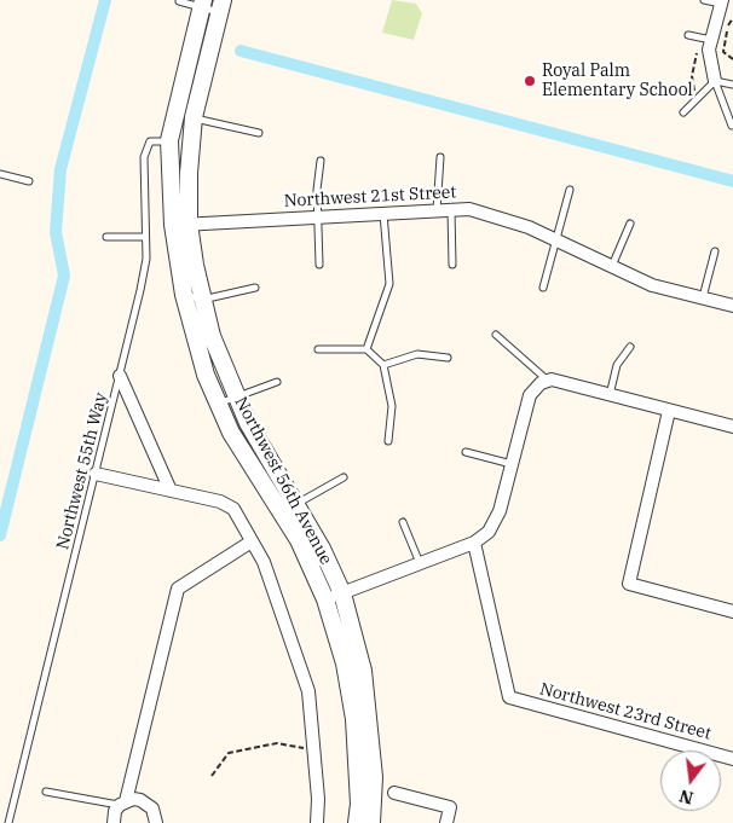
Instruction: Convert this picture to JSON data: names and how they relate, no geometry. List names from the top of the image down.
{
  "streets": {
    "street": ["Northwest 21st Street", "Northwest 56th Avenue", "Northwest 23rd Street"],
    "lane": ["Northwest 55th Way"]
  },
  "crossings": [
    ["Northwest 21st Street", "Northwest 56th Avenue"],
    ["Northwest 55th Way", "Northwest 56th Avenue"]
  ],
  "places": ["Royal Palm Elementary School"],
  "north": "bottom"
}
